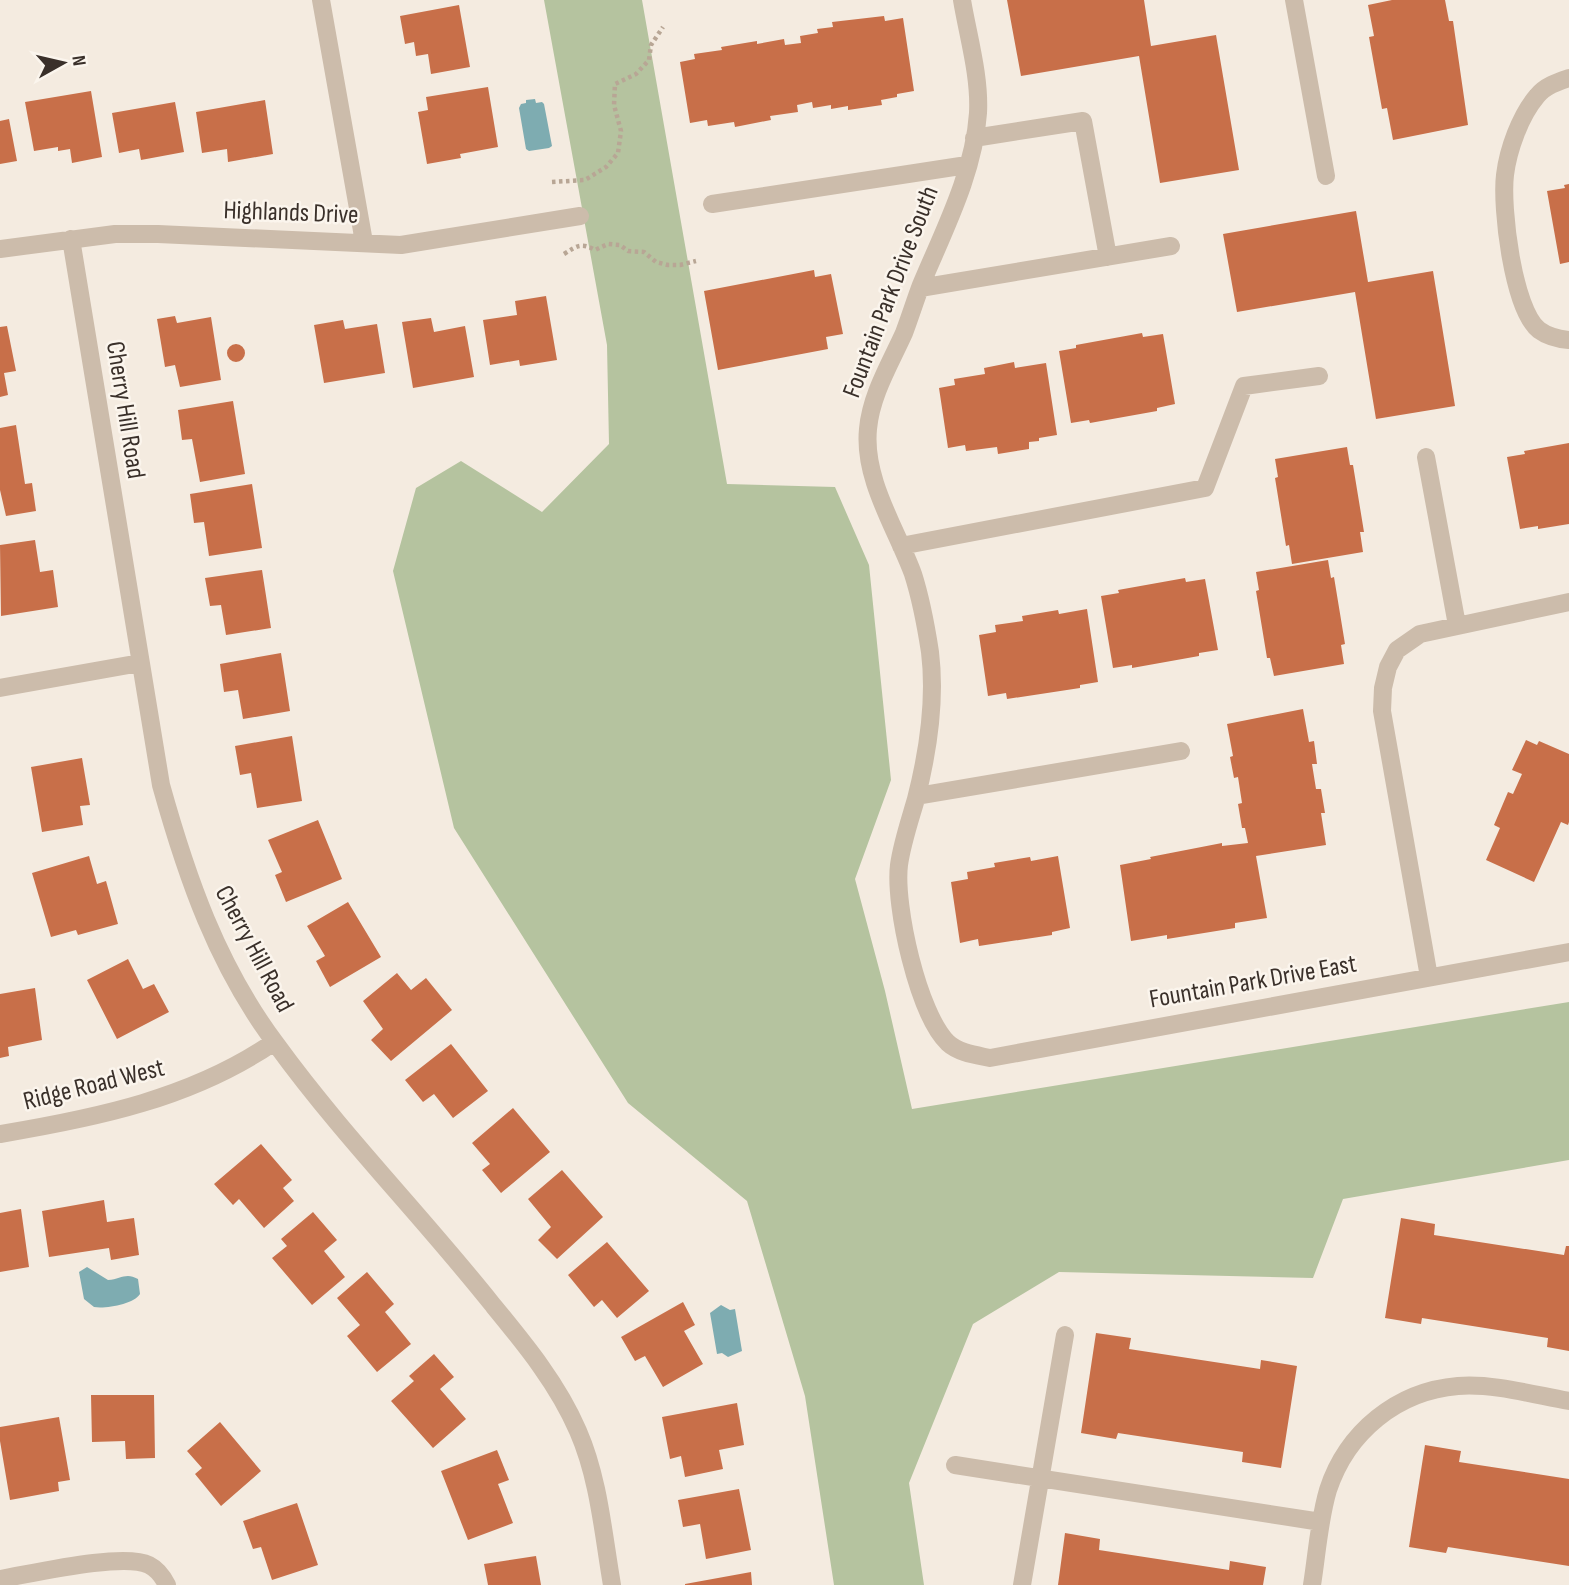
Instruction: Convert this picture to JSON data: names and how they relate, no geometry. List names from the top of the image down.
{
  "streets": {
    "street": [
      "Highlands Drive",
      "Fountain Park Drive South",
      "Cherry Hill Road",
      "Fountain Park Drive East",
      "Ridge Road West"
    ]
  },
  "crossings": [
    ["Highlands Drive", "Cherry Hill Road"],
    ["Fountain Park Drive South", "Fountain Park Drive East"],
    ["Cherry Hill Road", "Ridge Road West"]
  ],
  "north": "right"
}
